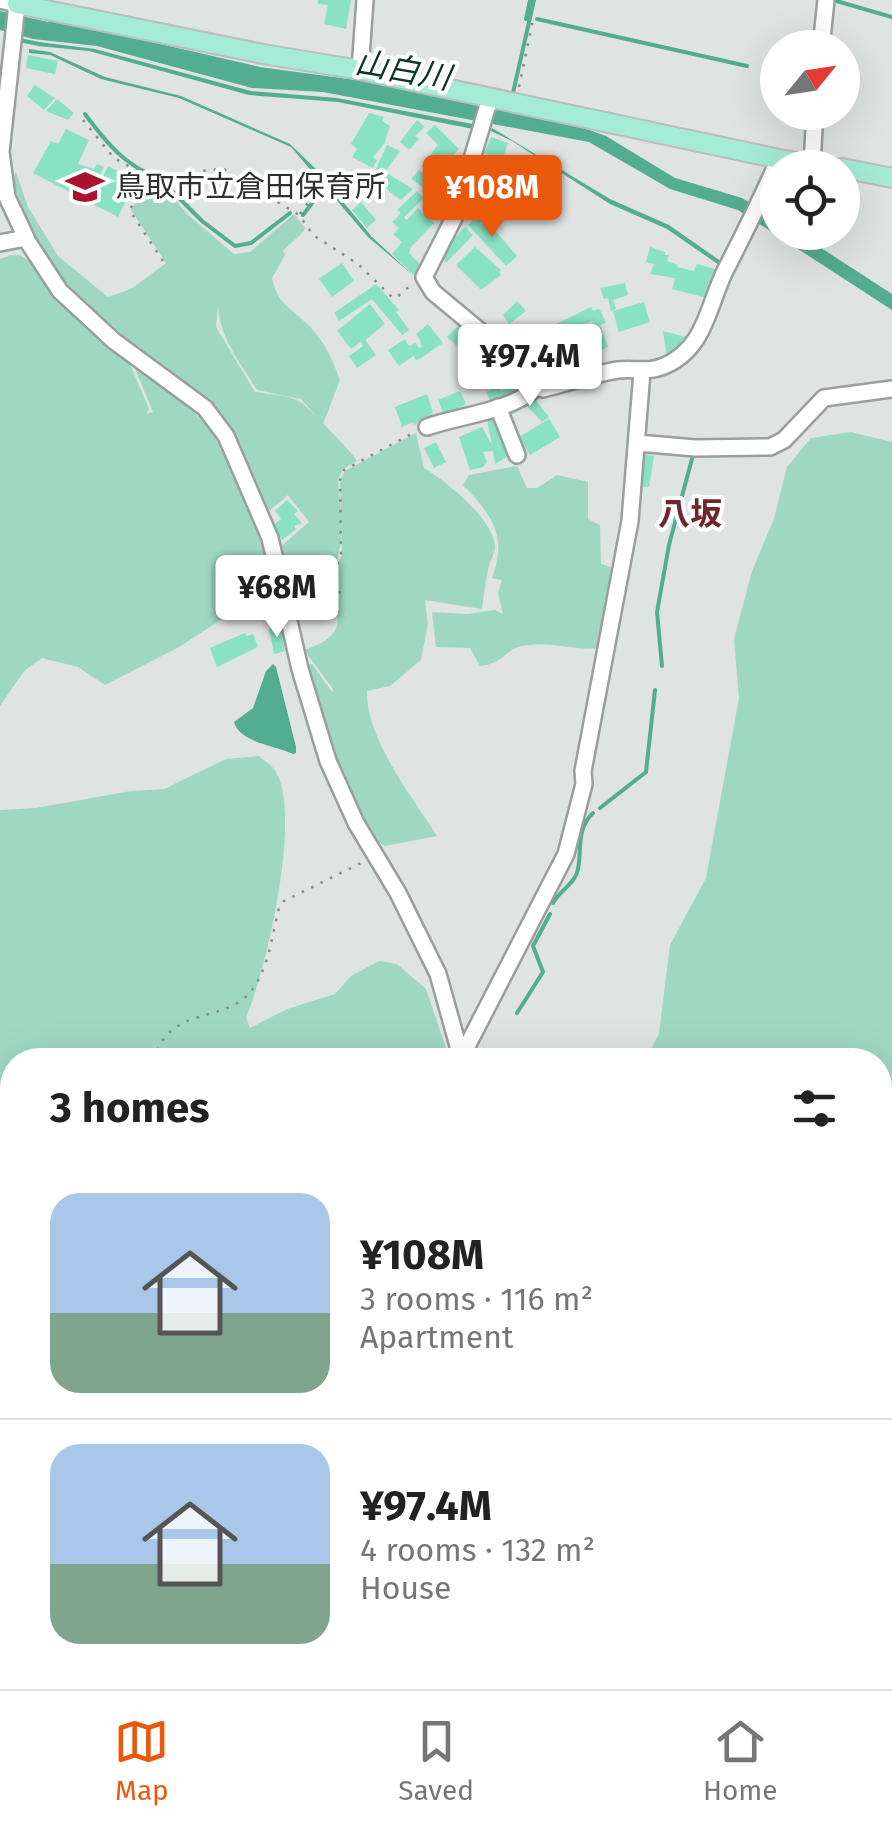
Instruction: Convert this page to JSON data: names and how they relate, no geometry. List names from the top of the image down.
{
  "districts": ["八坂"],
  "water": ["山白川"],
  "places": {
    "school or university": ["鳥取市立倉田保育所"]
  },
  "north": "top right",
  "page": {
    "price": ["¥108M", "¥97.4M", "¥68M"],
    "heading": "3 homes",
    "list": [
      {
        "name": "¥108M",
        "note": "3 rooms · 116 m² · Apartment"
      },
      {
        "name": "¥97.4M",
        "note": "4 rooms · 132 m² · House"
      }
    ],
    "tabs": ["Map", "Saved", "Home"]
  }
}
